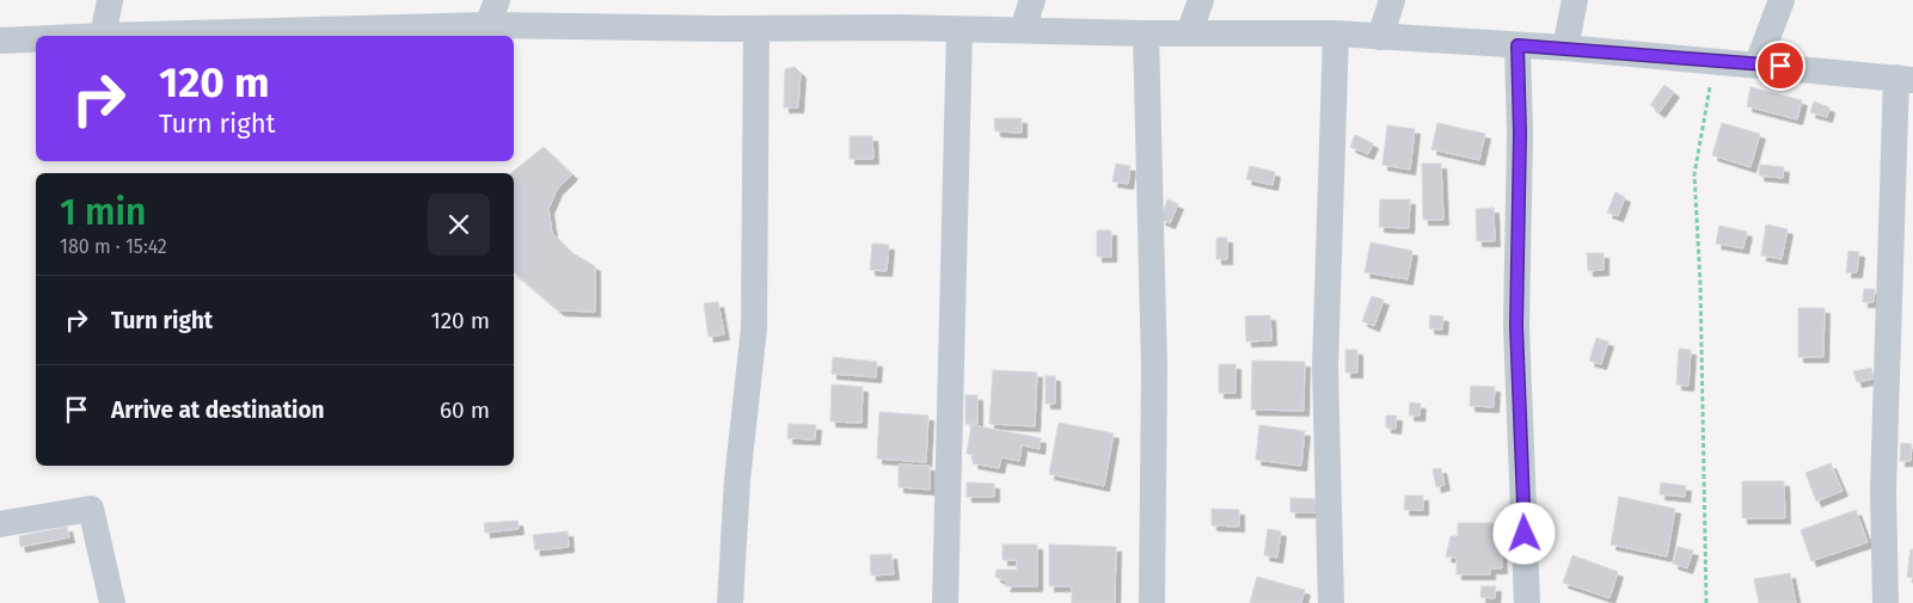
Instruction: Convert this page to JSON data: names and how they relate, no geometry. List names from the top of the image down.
{
  "page": {
    "turn": ["120 m", "Turn right"],
    "heading": ["1 min", "180 m · 15:42"],
    "list": [
      {
        "name": "Turn right",
        "value": "120 m"
      },
      {
        "name": "Arrive at destination",
        "value": "60 m"
      }
    ]
  }
}
